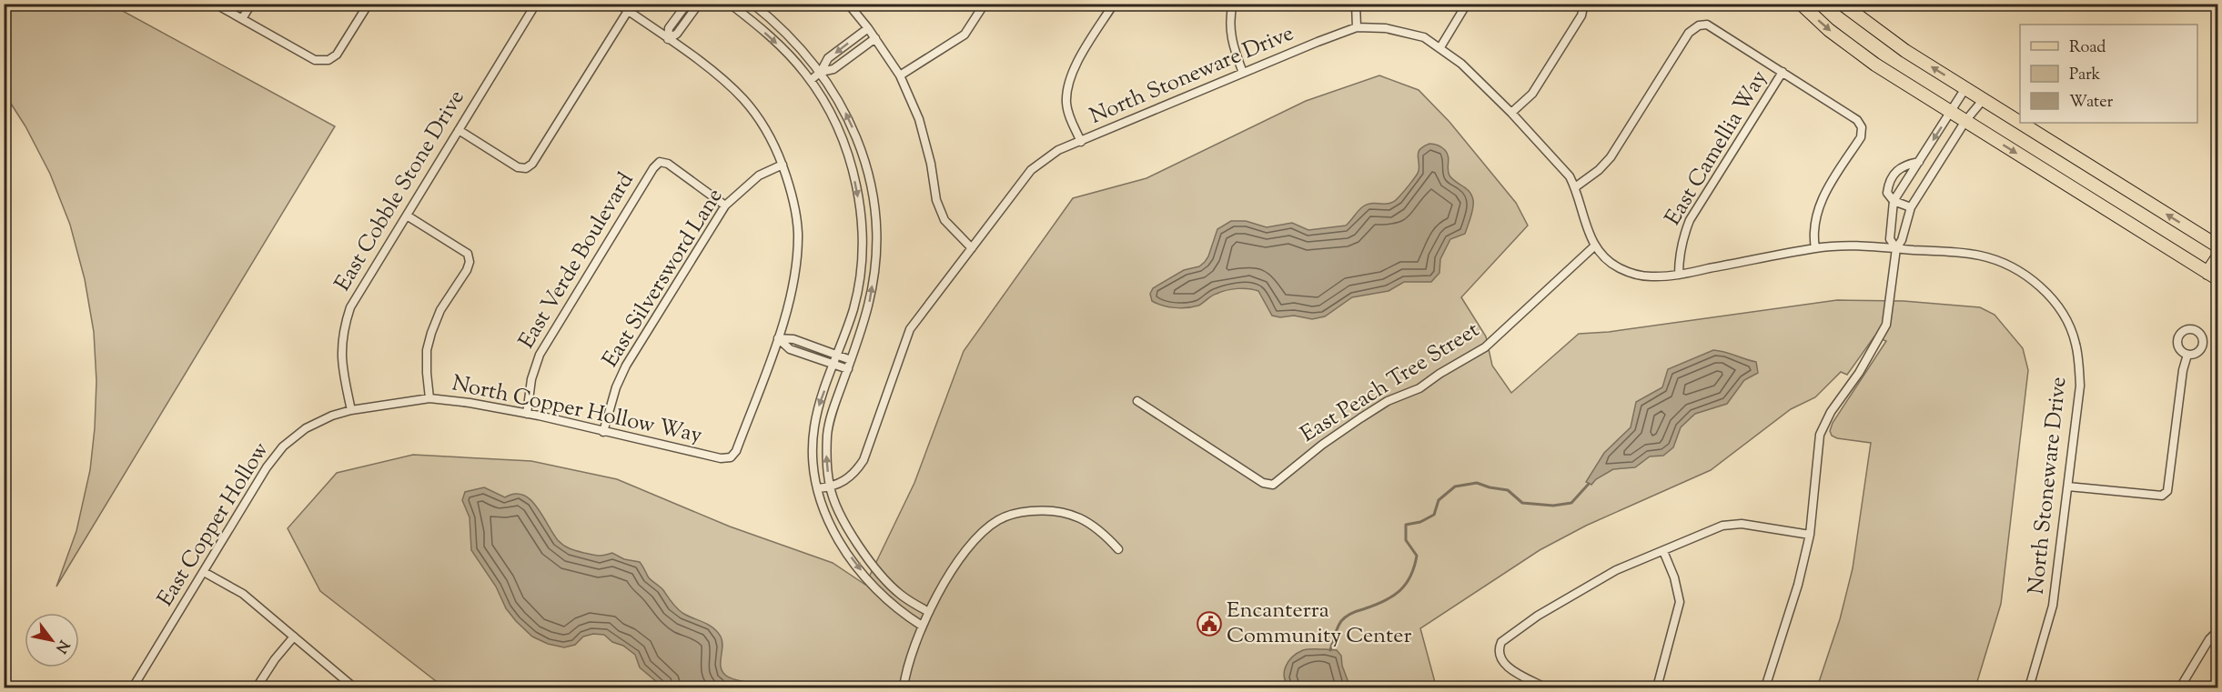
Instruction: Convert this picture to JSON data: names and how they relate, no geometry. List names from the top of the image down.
{
  "streets": {
    "street": [
      "North Stoneware Drive",
      "East Camellia Way",
      "East Cobble Stone Drive",
      "East Verde Boulevard",
      "East Silversword Lane",
      "East Peach Tree Street",
      "North Copper Hollow Way",
      "East Copper Hollow"
    ]
  },
  "crossings": [
    ["North Stoneware Drive", "East Camellia Way"],
    ["North Stoneware Drive", "East Peach Tree Street"],
    ["East Cobble Stone Drive", "North Copper Hollow Way"],
    ["East Cobble Stone Drive", "East Copper Hollow"],
    ["East Verde Boulevard", "East Silversword Lane"],
    ["East Verde Boulevard", "North Copper Hollow Way"],
    ["East Silversword Lane", "North Copper Hollow Way"],
    ["North Copper Hollow Way", "East Copper Hollow"]
  ],
  "places": {
    "public building": ["Encanterra Community Center"]
  },
  "legend": ["Road", "Park", "Water"],
  "north": "bottom right"
}
